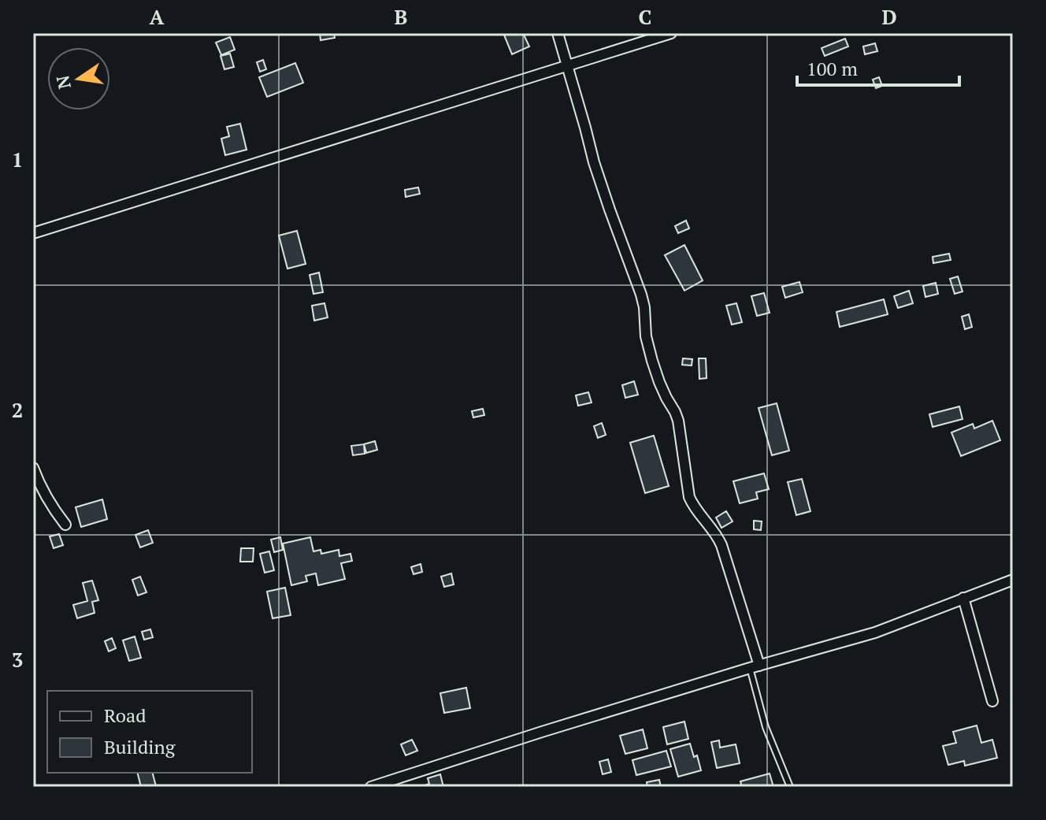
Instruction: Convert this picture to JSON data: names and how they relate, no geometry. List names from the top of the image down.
{
  "legend": ["Road", "Building"],
  "scale_bar": "100 m",
  "north": "left",
  "grid": {
    "columns": [
      "A",
      "B",
      "C",
      "D"
    ],
    "rows": ["1", "2", "3"]
  }
}
